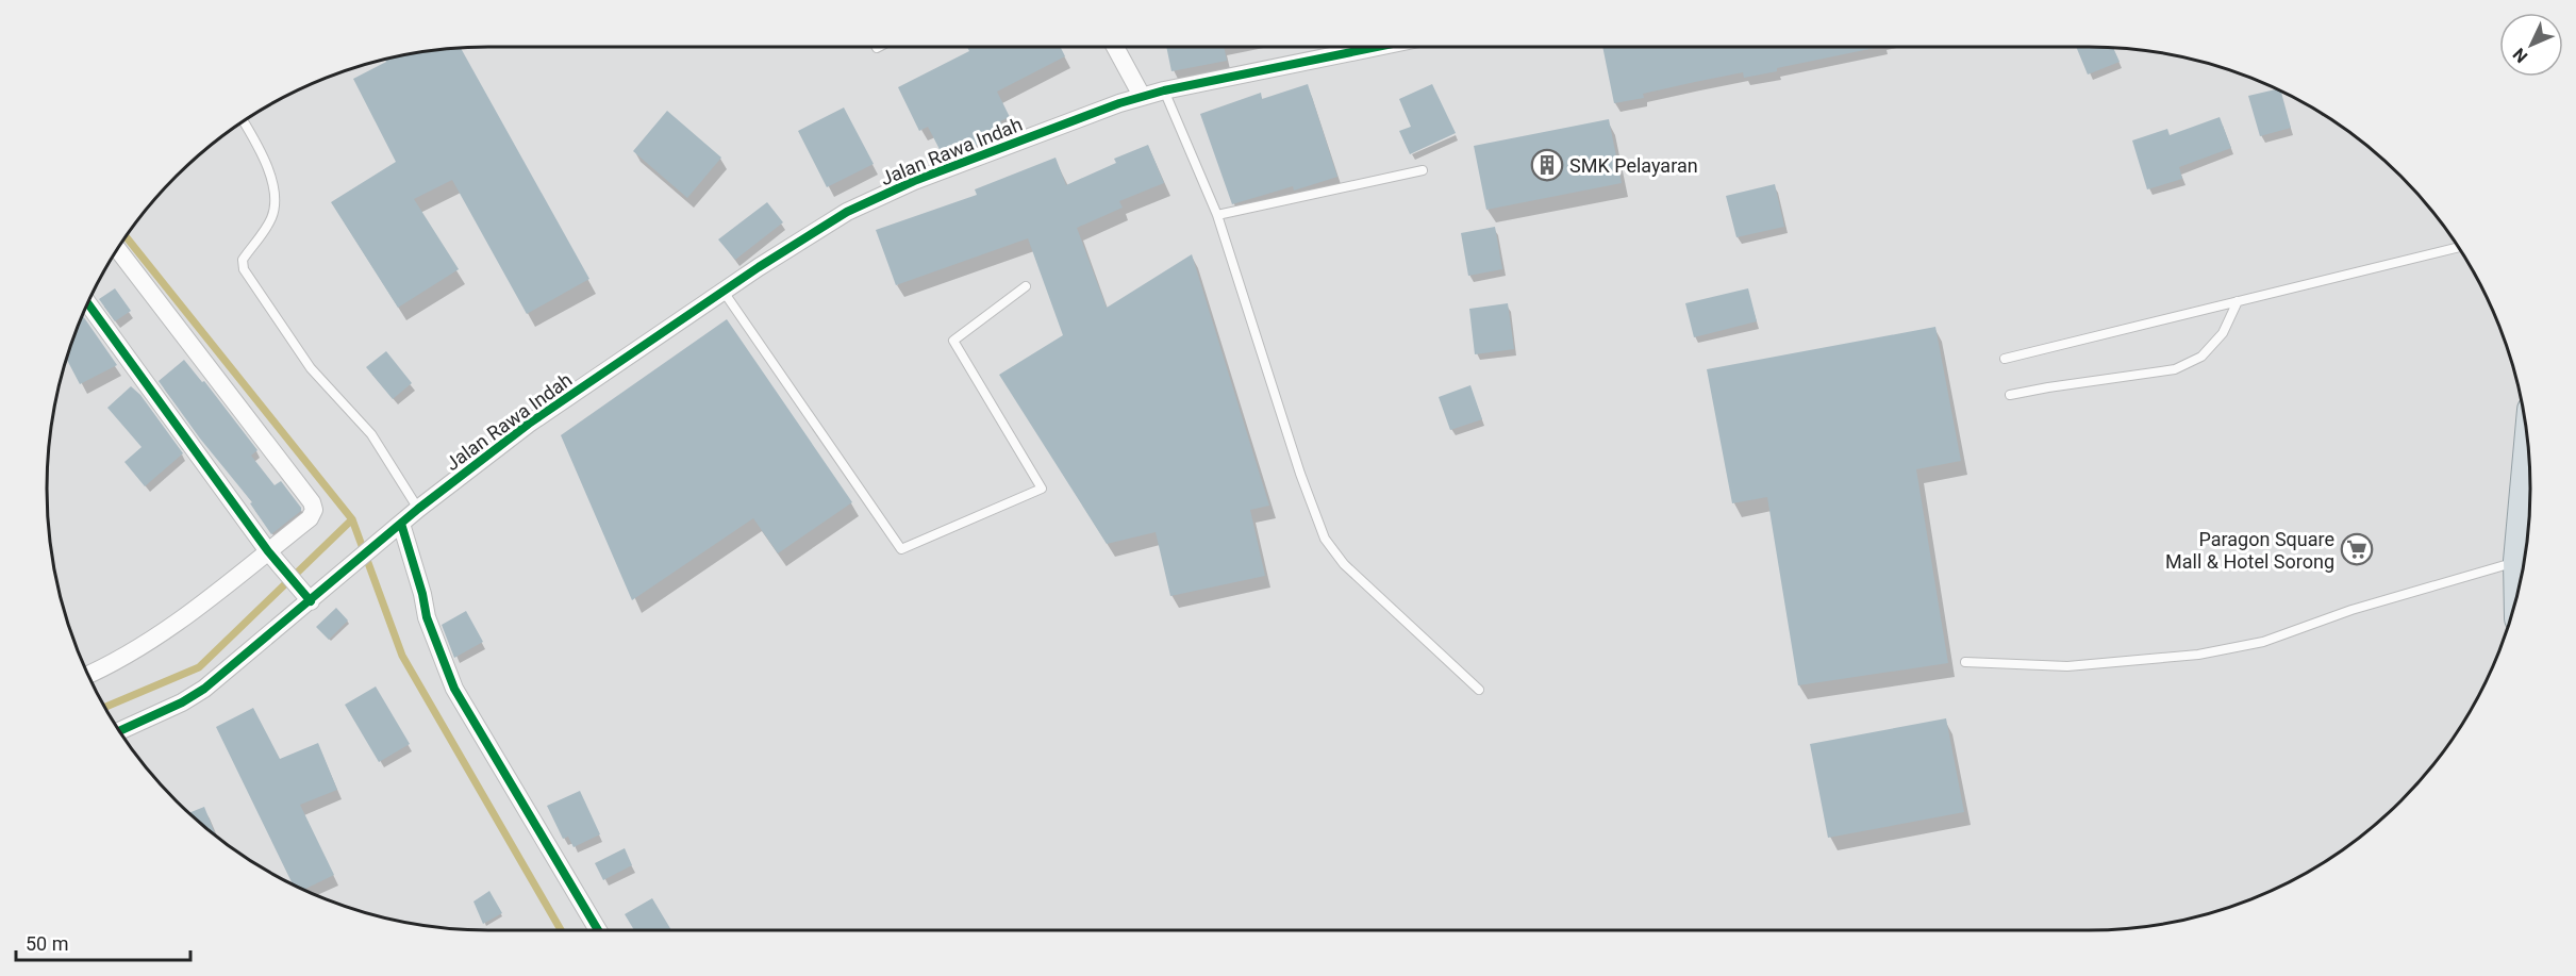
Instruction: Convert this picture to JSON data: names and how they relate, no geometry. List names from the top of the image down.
{
  "streets": {
    "street": ["Jalan Rawa Indah"]
  },
  "places": {
    "building": ["SMK Pelayaran"],
    "supermarket": ["Paragon Square Mall & Hotel Sorong"]
  },
  "scale_bar": "50 m",
  "north": "bottom left"
}
